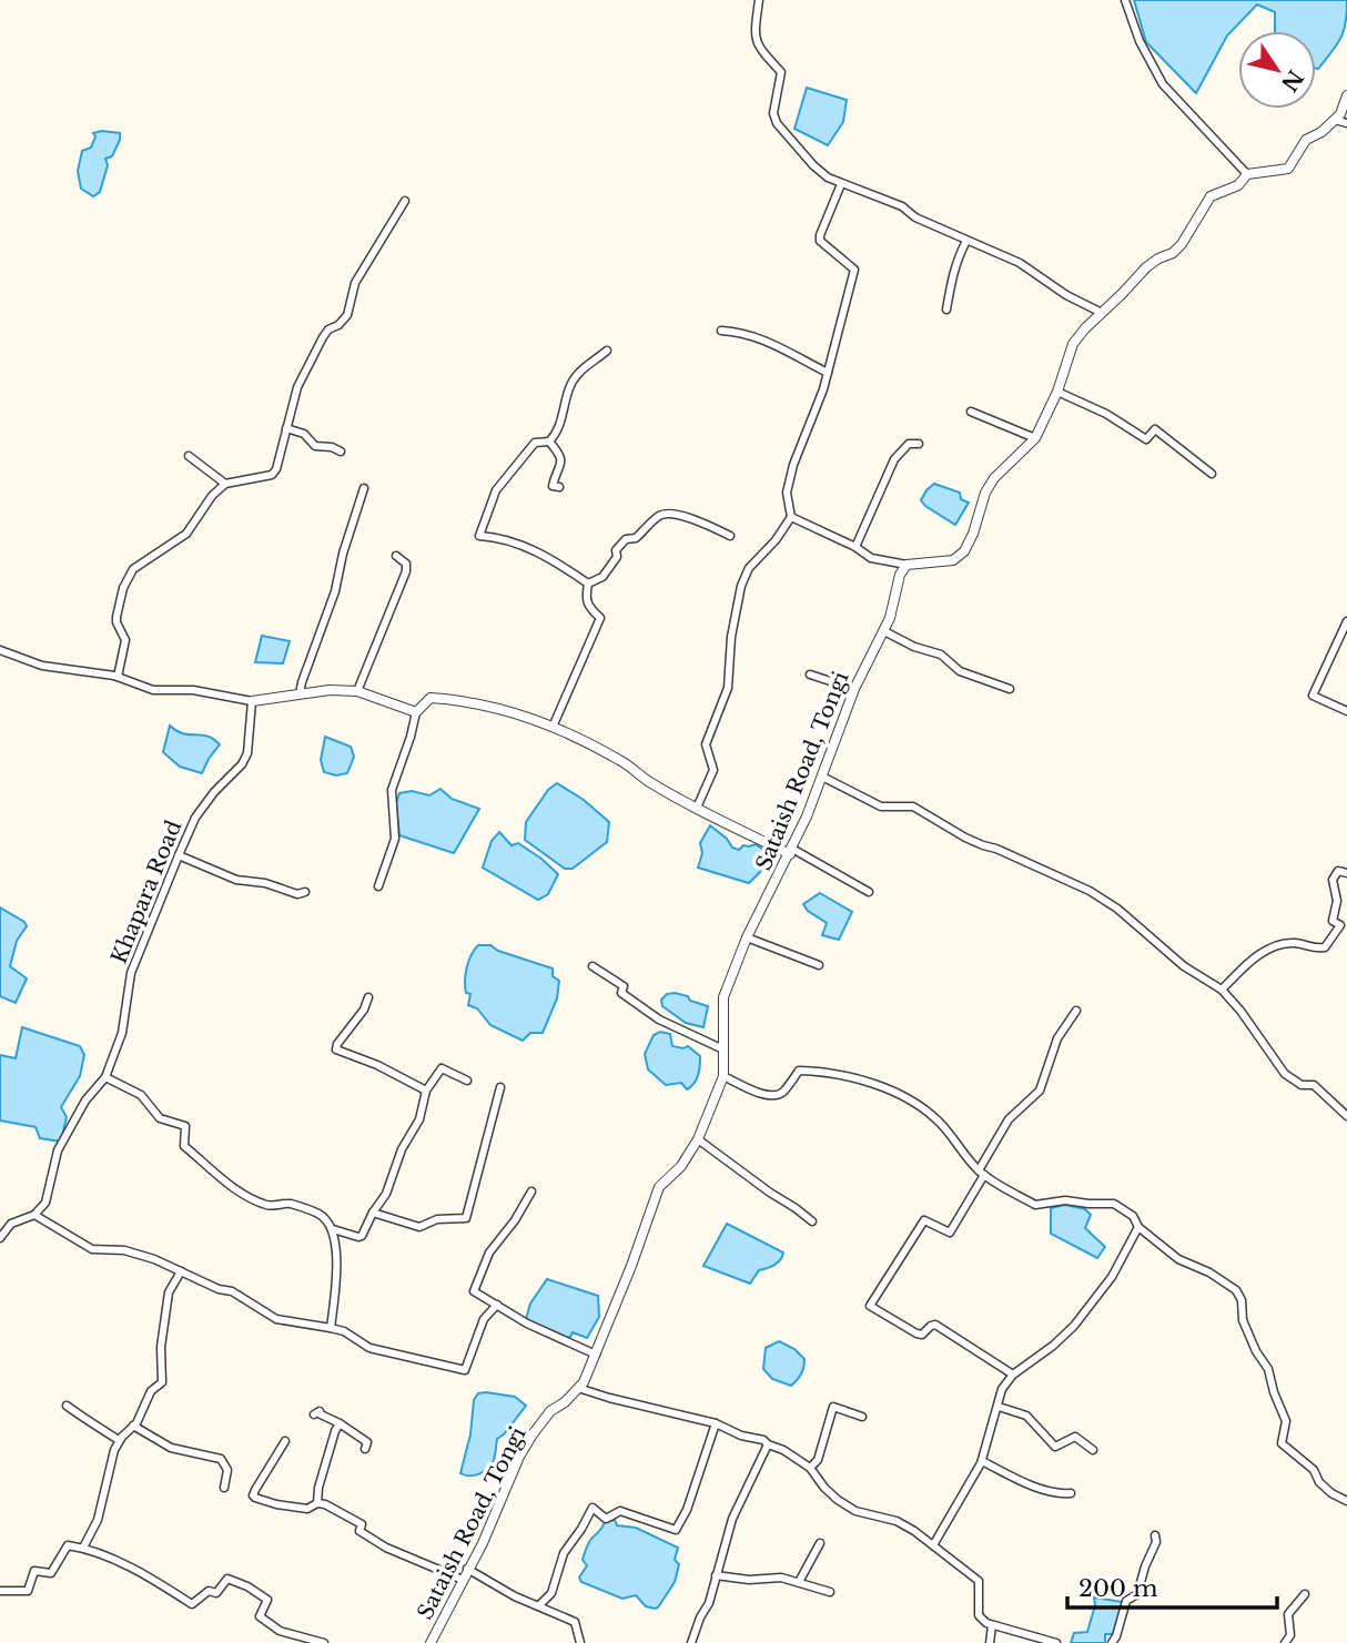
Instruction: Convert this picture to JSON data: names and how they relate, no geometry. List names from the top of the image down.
{
  "streets": {
    "street": ["Sataish Road, Tongi", "Khapara Road"]
  },
  "scale_bar": "200 m",
  "north": "bottom right"
}
